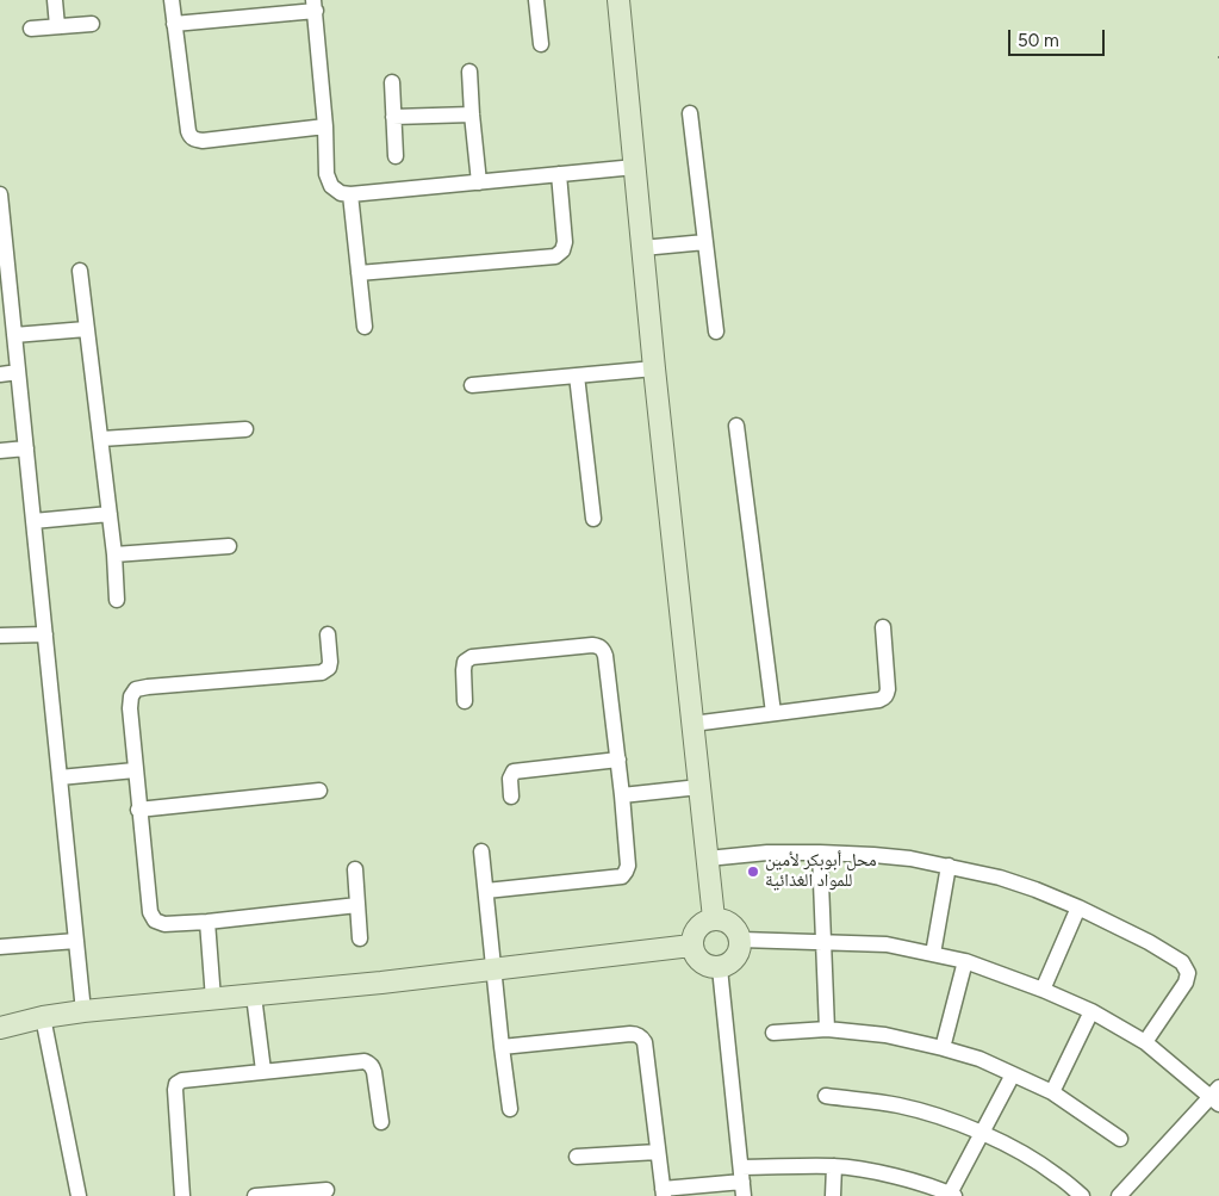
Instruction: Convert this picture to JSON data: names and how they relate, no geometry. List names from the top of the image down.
{
  "places": ["محل أبوبكر لأمين للمواد الغذائية"],
  "scale_bar": "50 m"
}
